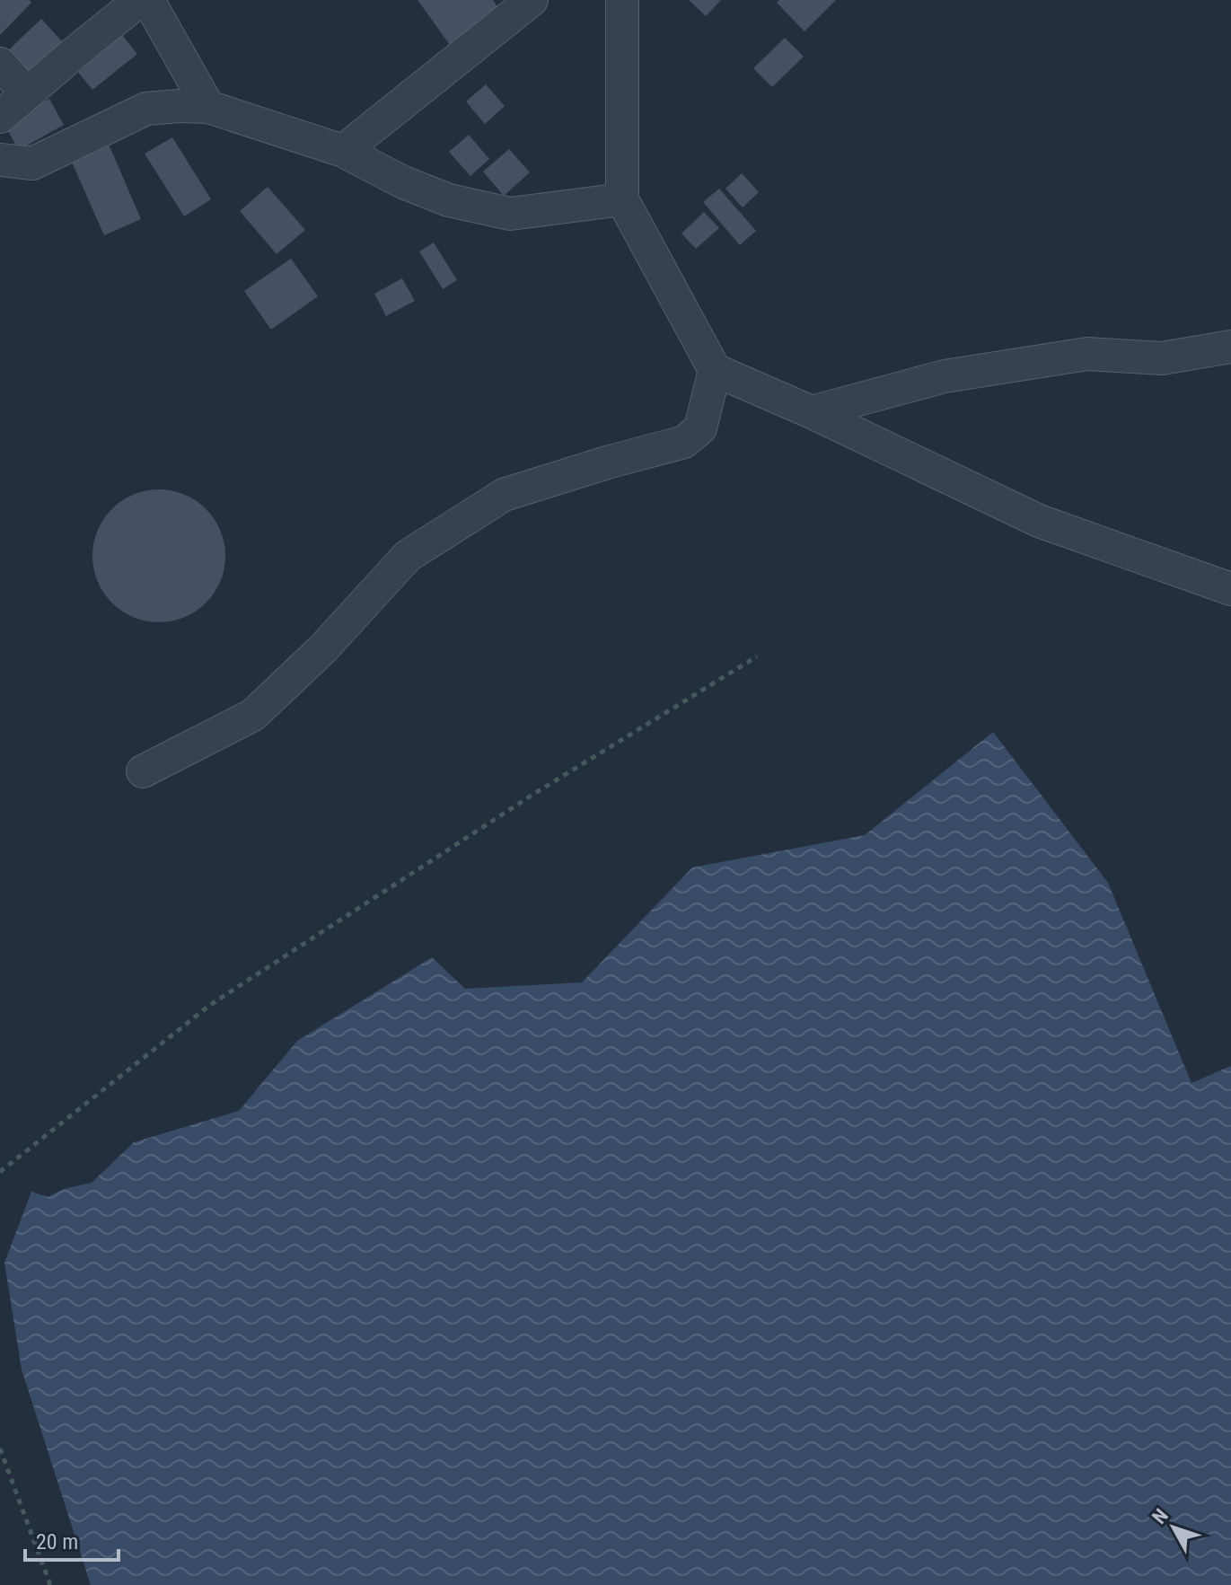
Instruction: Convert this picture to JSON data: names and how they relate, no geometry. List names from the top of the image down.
{
  "scale_bar": "20 m",
  "north": "top left"
}
